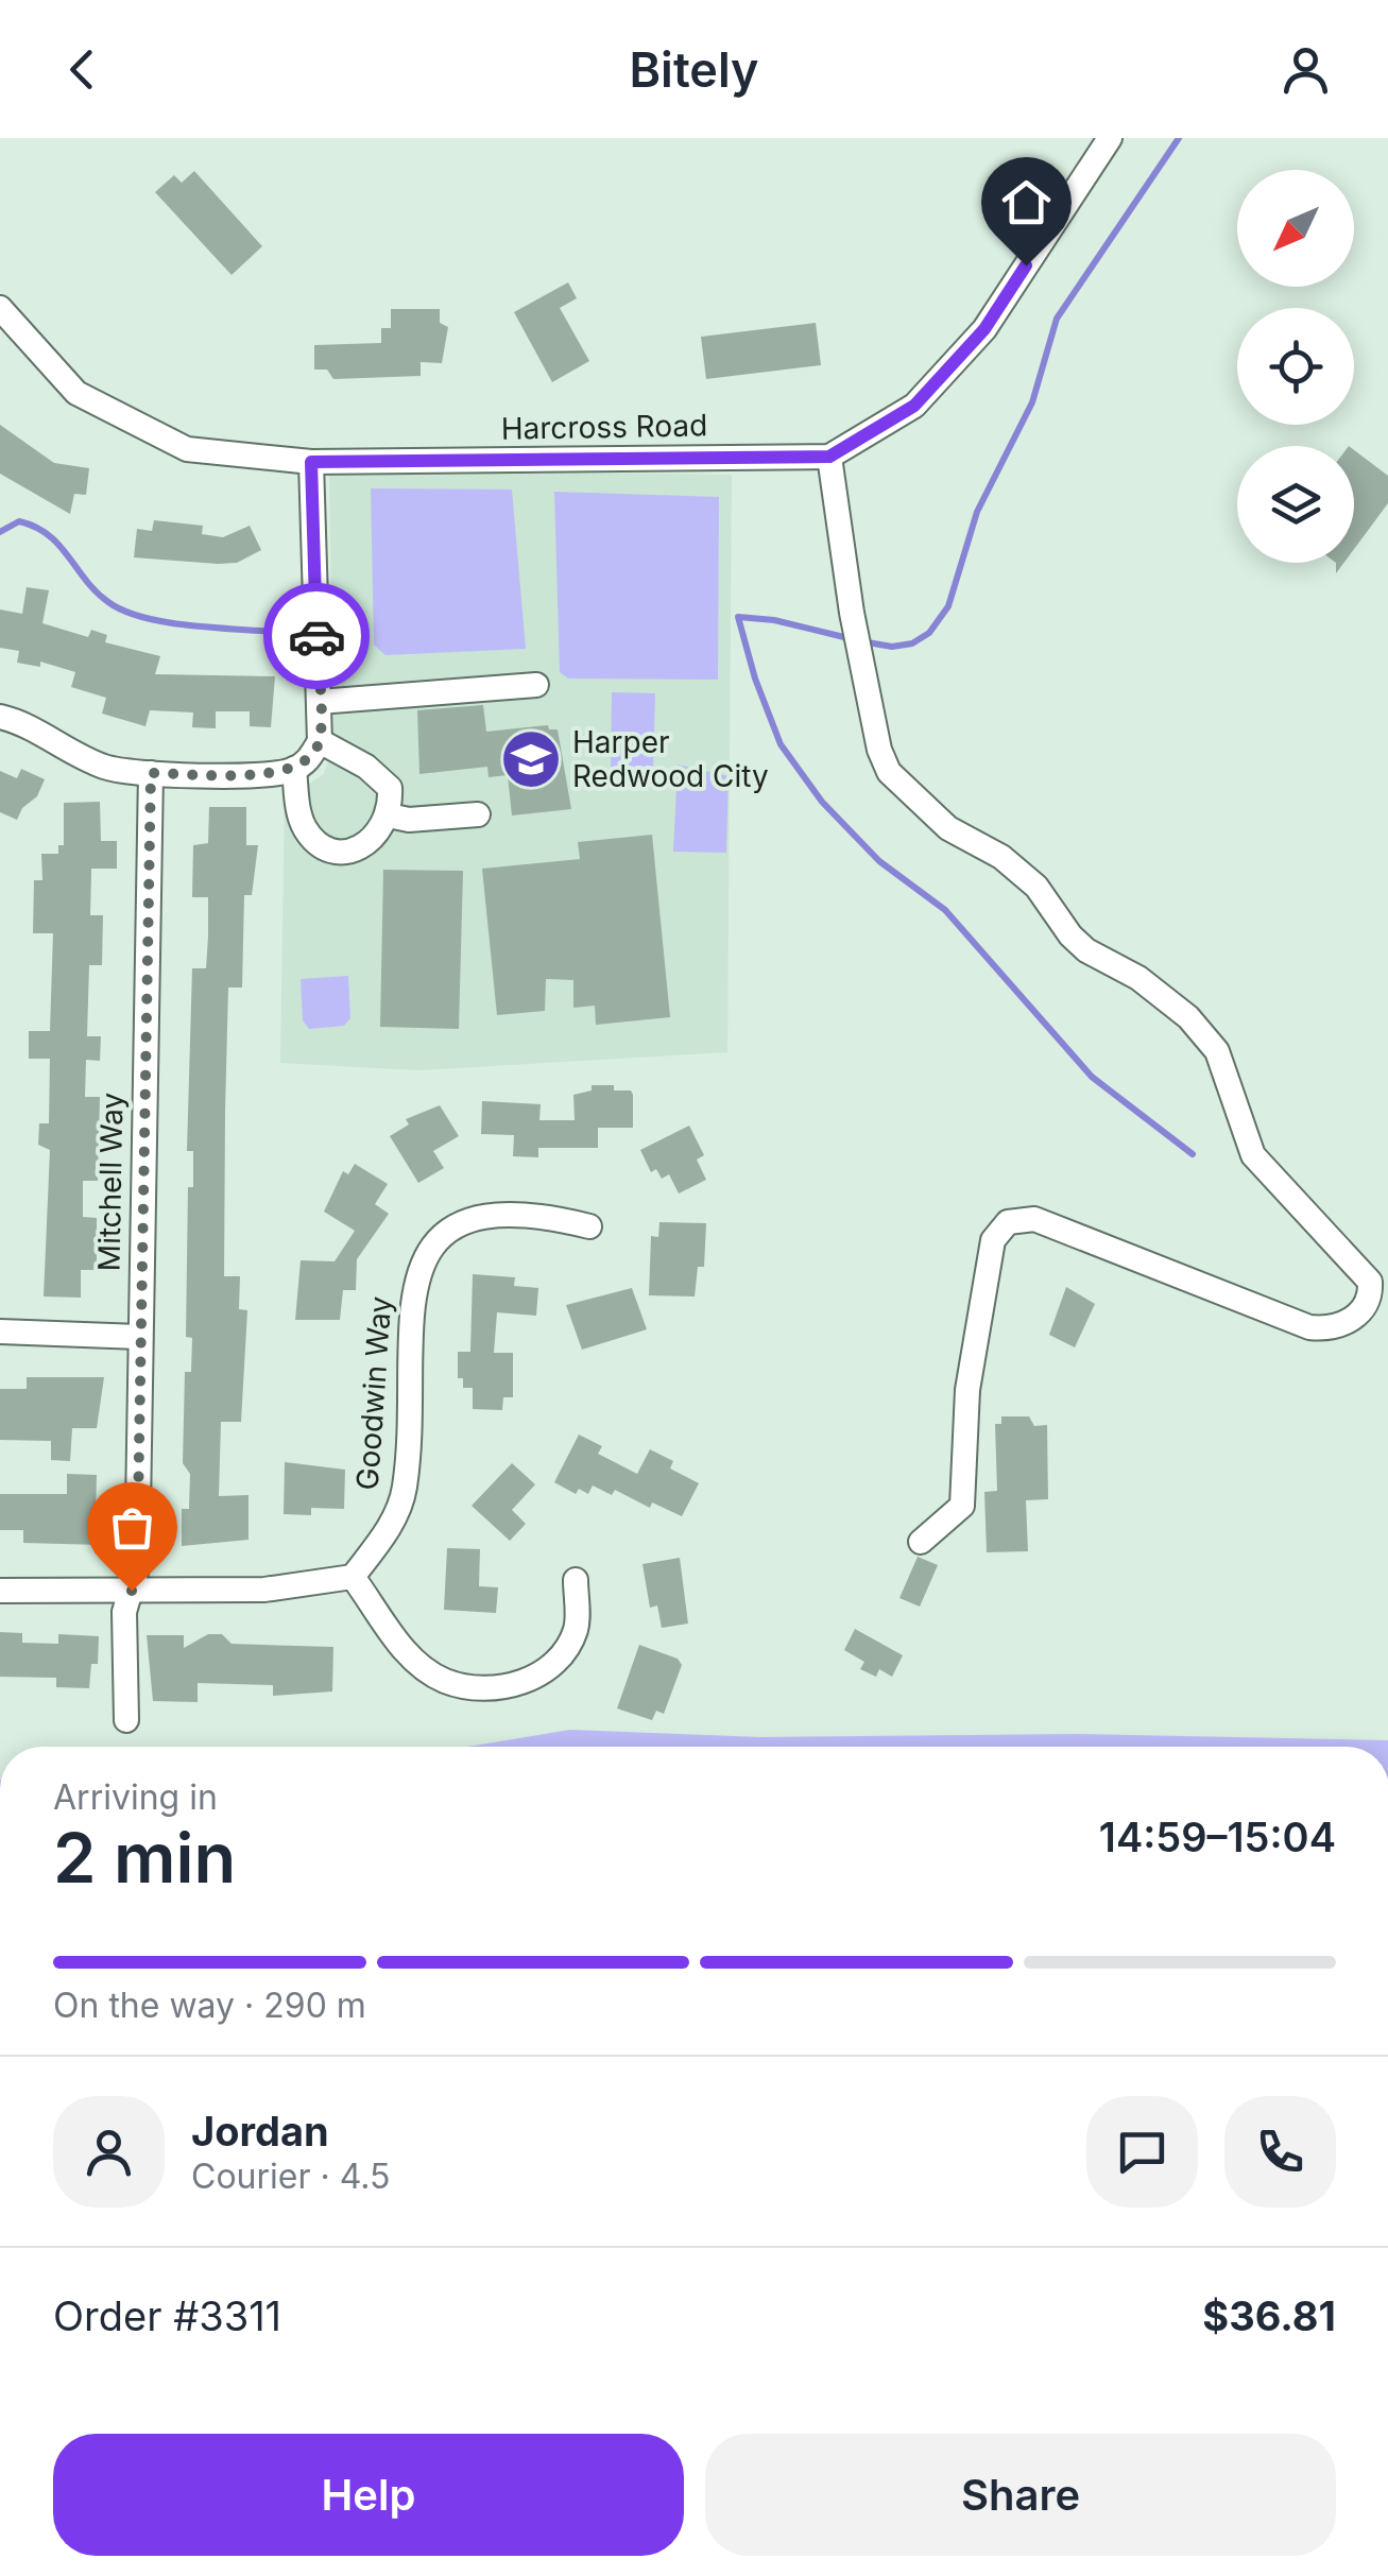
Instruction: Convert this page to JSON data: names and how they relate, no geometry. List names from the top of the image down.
{
  "streets": {
    "street": ["Harcross Road", "Mitchell Way", "Goodwin Way"]
  },
  "places": {
    "school or university": ["Harper Redwood City"]
  },
  "north": "bottom left",
  "page": {
    "header": "Bitely",
    "heading": ["2 min", "Arriving in", "14:59–15:04"],
    "panel": [
      "Jordan",
      "Courier · 4.5",
      "Order #3311",
      "$36.81"
    ],
    "bar": "On the way · 290 m",
    "buttons": ["Help", "Share"]
  }
}
